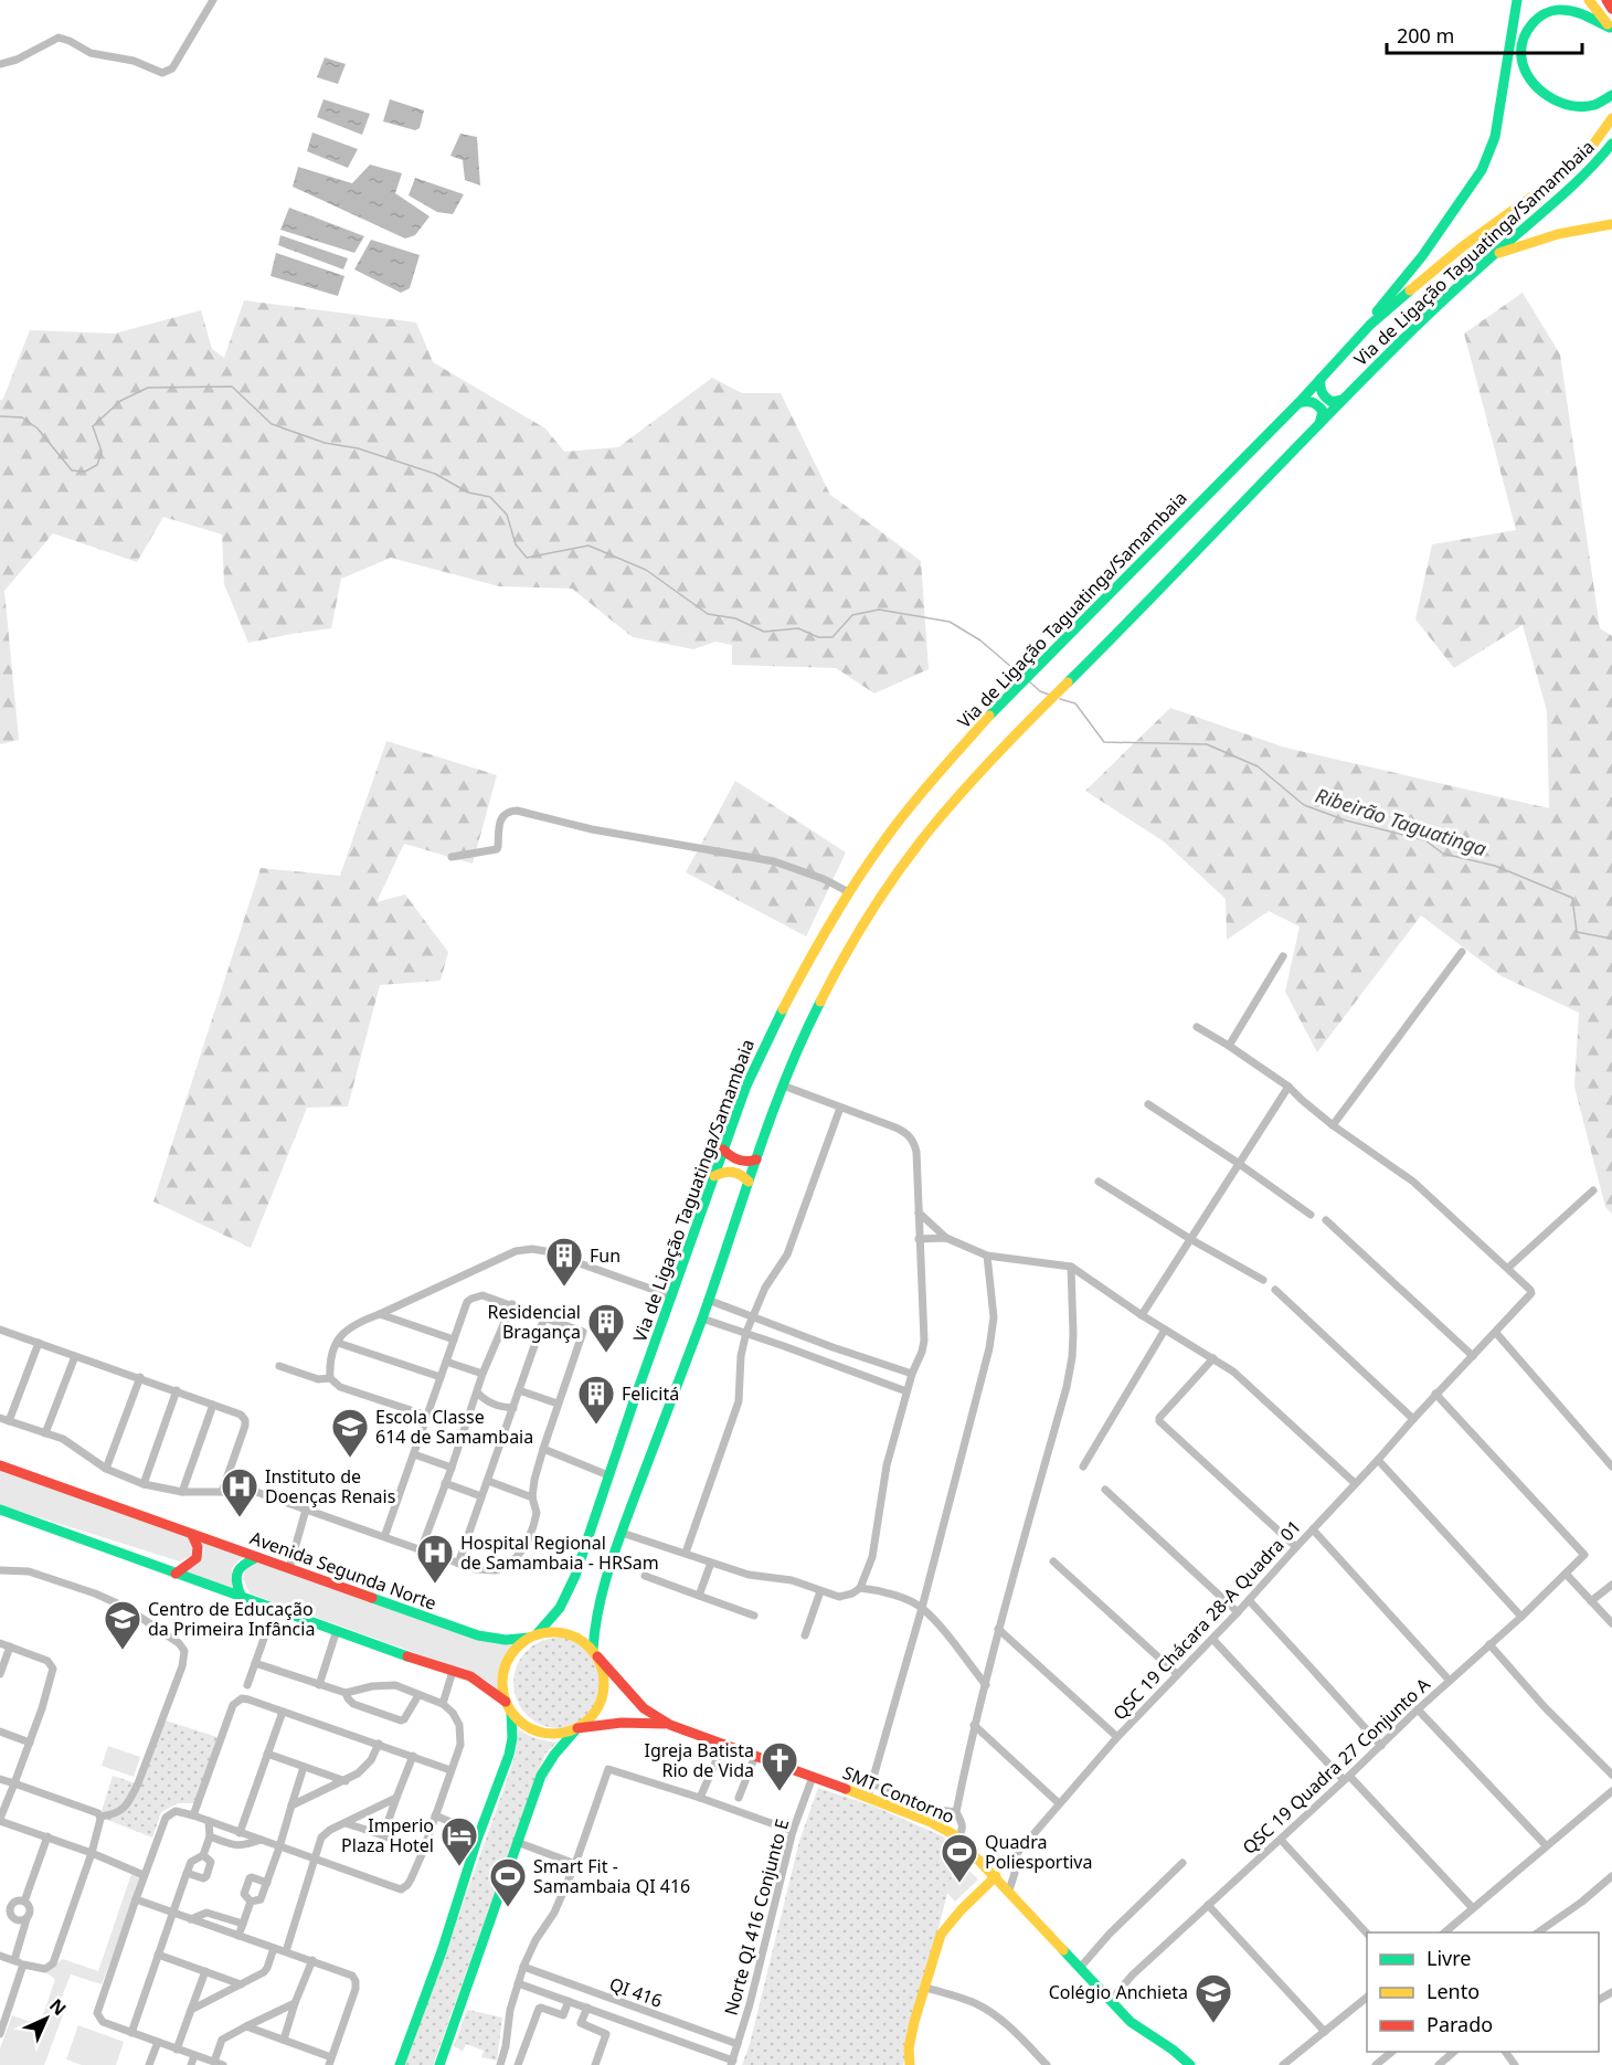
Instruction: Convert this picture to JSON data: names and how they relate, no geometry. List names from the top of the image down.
{
  "streets": {
    "main road": ["Via de Ligação Taguatinga/Samambaia", "Avenida Segunda Norte", "SMT Contorno"],
    "street": [
      "QSC 19 Chácara 28-A Quadra 01",
      "QSC 19 Quadra 27 Conjunto A",
      "Norte QI 416 Conjunto E",
      "QI 416"
    ]
  },
  "crossings": [
    ["Via de Ligação Taguatinga/Samambaia", "Avenida Segunda Norte"],
    ["Via de Ligação Taguatinga/Samambaia", "SMT Contorno"],
    ["Avenida Segunda Norte", "SMT Contorno"],
    ["QSC 19 Chácara 28-A Quadra 01", "QSC 19 Quadra 27 Conjunto A"],
    ["QSC 19 Quadra 27 Conjunto A", "SMT Contorno"],
    ["SMT Contorno", "Norte QI 416 Conjunto E"],
    ["Norte QI 416 Conjunto E", "QI 416"]
  ],
  "water": ["Ribeirão Taguatinga"],
  "places": {
    "building": ["Fun", "Residencial Bragança", "Felicitá"],
    "school or university": ["Escola Classe 614 de Samambaia", "Centro de Educação da Primeira Infância", "Colégio Anchieta"],
    "hospital": ["Instituto de Doenças Renais", "Hospital Regional de Samambaia - HRSam"],
    "church": ["Igreja Batista Rio de Vida"],
    "hotel": ["Imperio Plaza Hotel"],
    "sports": ["Quadra Poliesportiva", "Smart Fit - Samambaia QI 416"]
  },
  "legend": ["Livre", "Lento", "Parado"],
  "scale_bar": "200 m",
  "north": "top right"
}
